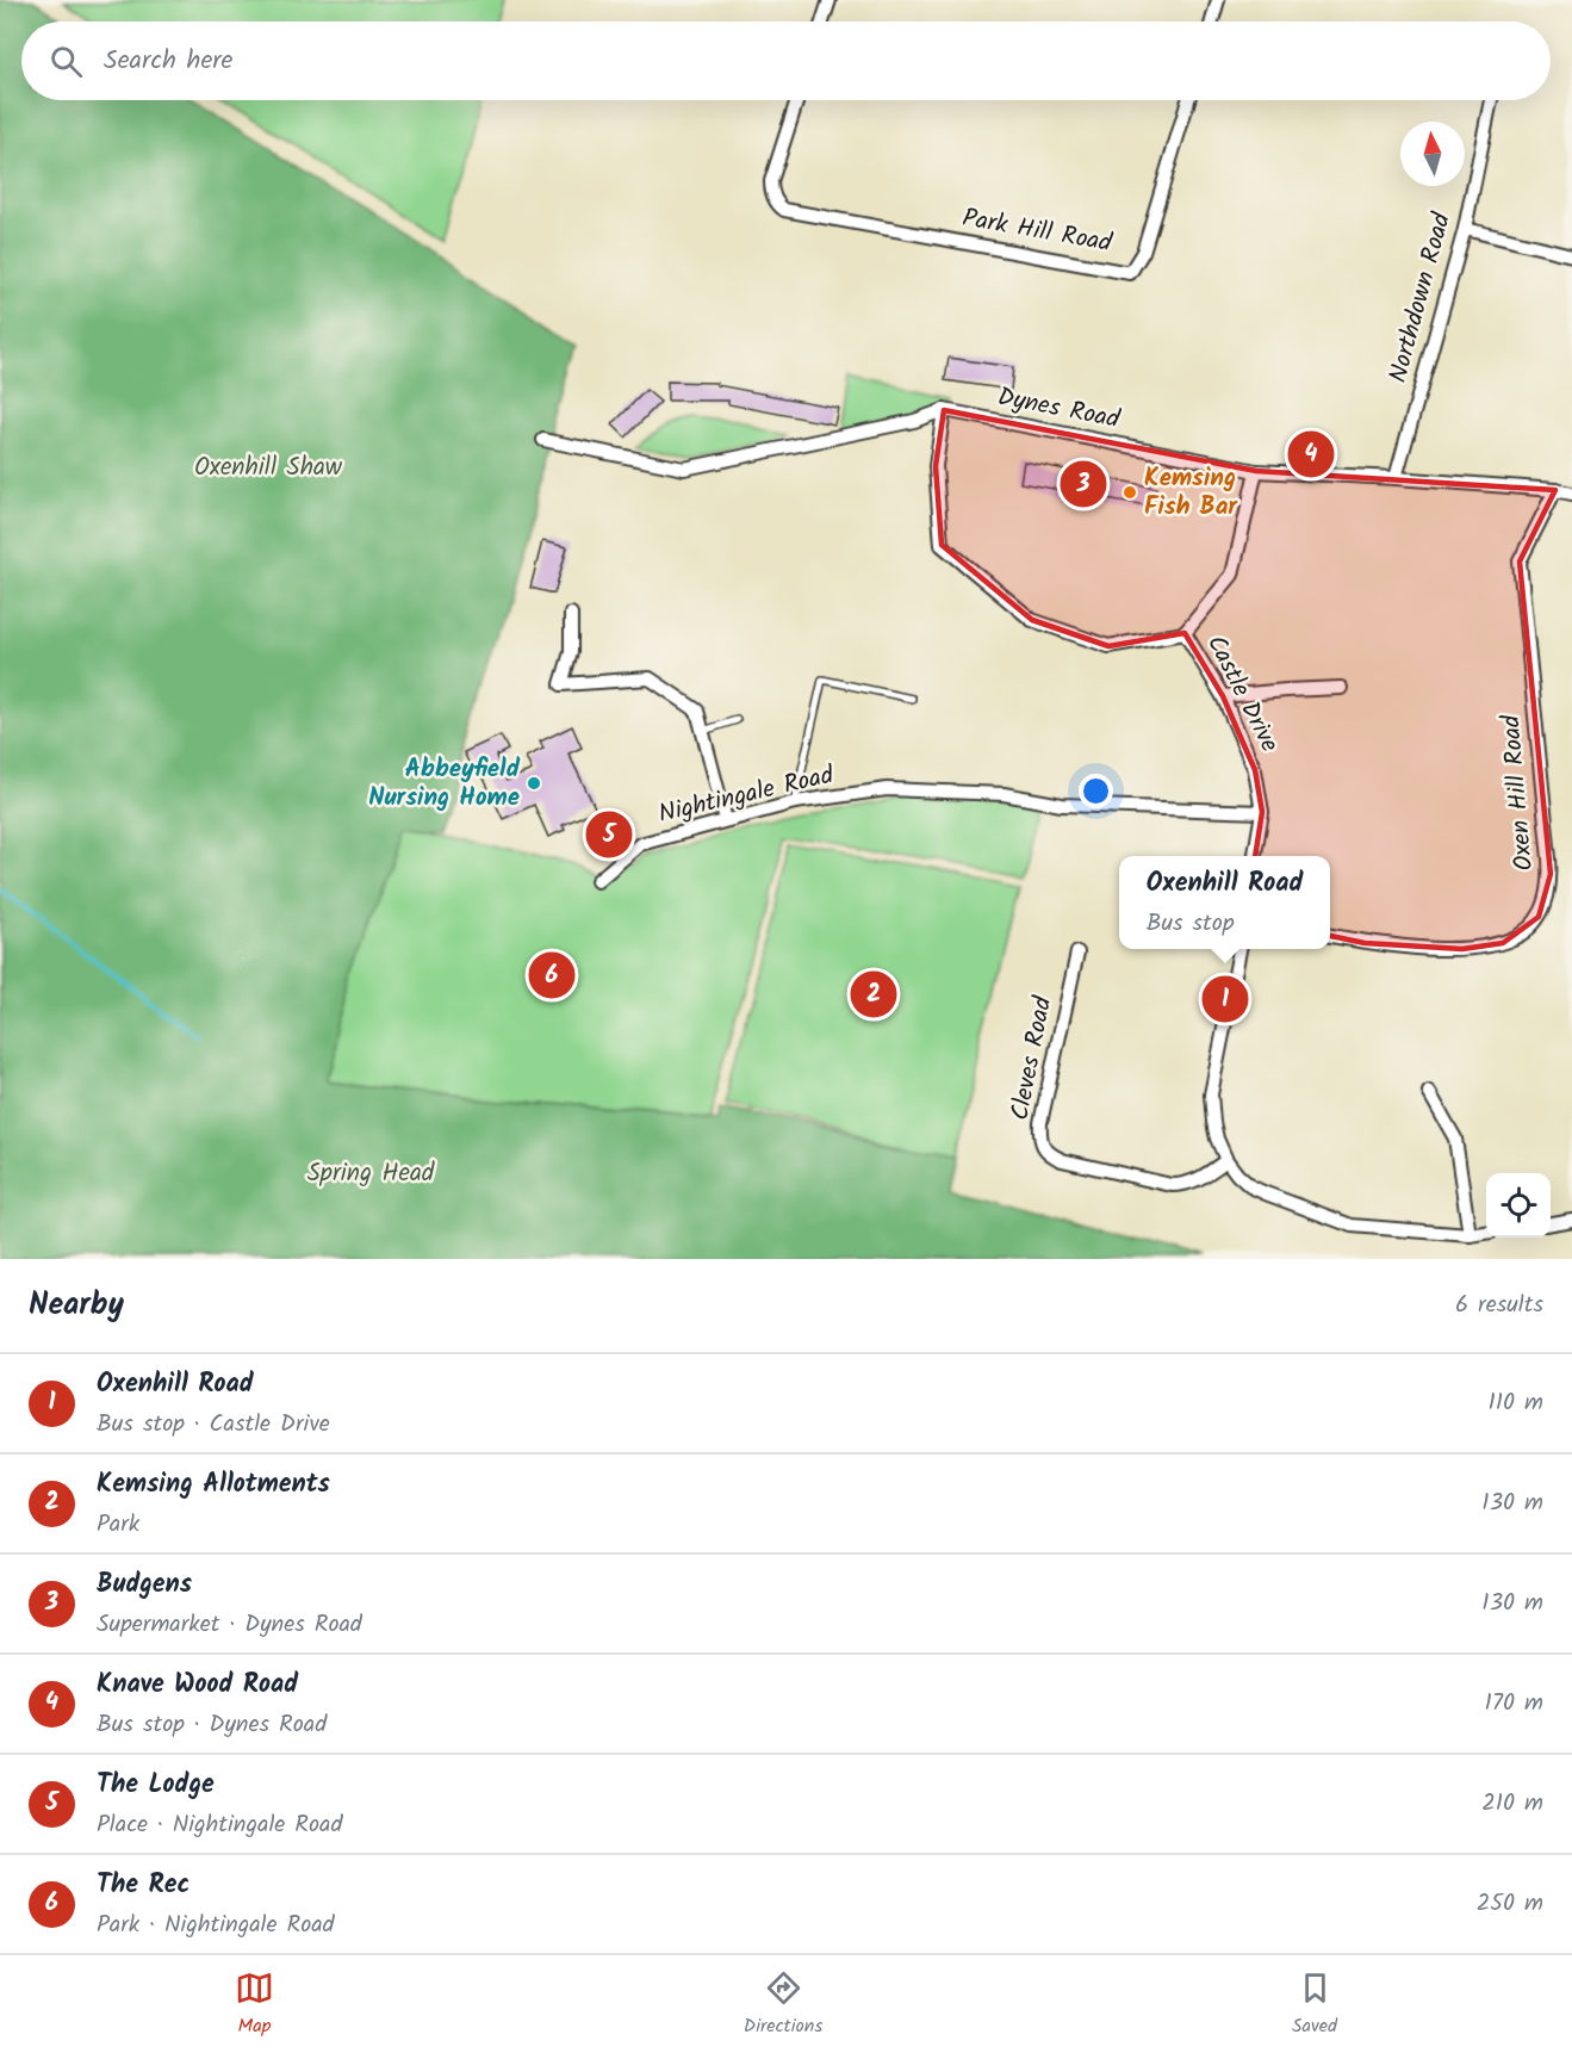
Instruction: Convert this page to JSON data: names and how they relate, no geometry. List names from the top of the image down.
{
  "streets": {
    "street": [
      "Park Hill Road",
      "Northdown Road",
      "Dynes Road",
      "Castle Drive",
      "Oxen Hill Road",
      "Nightingale Road",
      "Cleves Road"
    ]
  },
  "crossings": [
    ["Northdown Road", "Dynes Road"],
    ["Dynes Road", "Oxen Hill Road"],
    ["Castle Drive", "Nightingale Road"]
  ],
  "parks": ["Oxenhill Shaw", "Spring Head"],
  "places": ["Kemsing Fish Bar", "Abbeyfield Nursing Home"],
  "north": "top",
  "page": {
    "search": "Search here",
    "pins": [
      "4",
      "3",
      "5",
      "6",
      "2",
      "1"
    ],
    "popup": ["Oxenhill Road", "Bus stop"],
    "heading": ["Nearby", "6 results"],
    "list": [
      {
        "mark": "1",
        "name": "Oxenhill Road",
        "note": "Bus stop · Castle Drive",
        "value": "110 m"
      },
      {
        "mark": "2",
        "name": "Kemsing Allotments",
        "note": "Park",
        "value": "130 m"
      },
      {
        "mark": "3",
        "name": "Budgens",
        "note": "Supermarket · Dynes Road",
        "value": "130 m"
      },
      {
        "mark": "4",
        "name": "Knave Wood Road",
        "note": "Bus stop · Dynes Road",
        "value": "170 m"
      },
      {
        "mark": "5",
        "name": "The Lodge",
        "note": "Place · Nightingale Road",
        "value": "210 m"
      },
      {
        "mark": "6",
        "name": "The Rec",
        "note": "Park · Nightingale Road",
        "value": "250 m"
      }
    ],
    "nav": ["Map", "Directions", "Saved"]
  }
}
